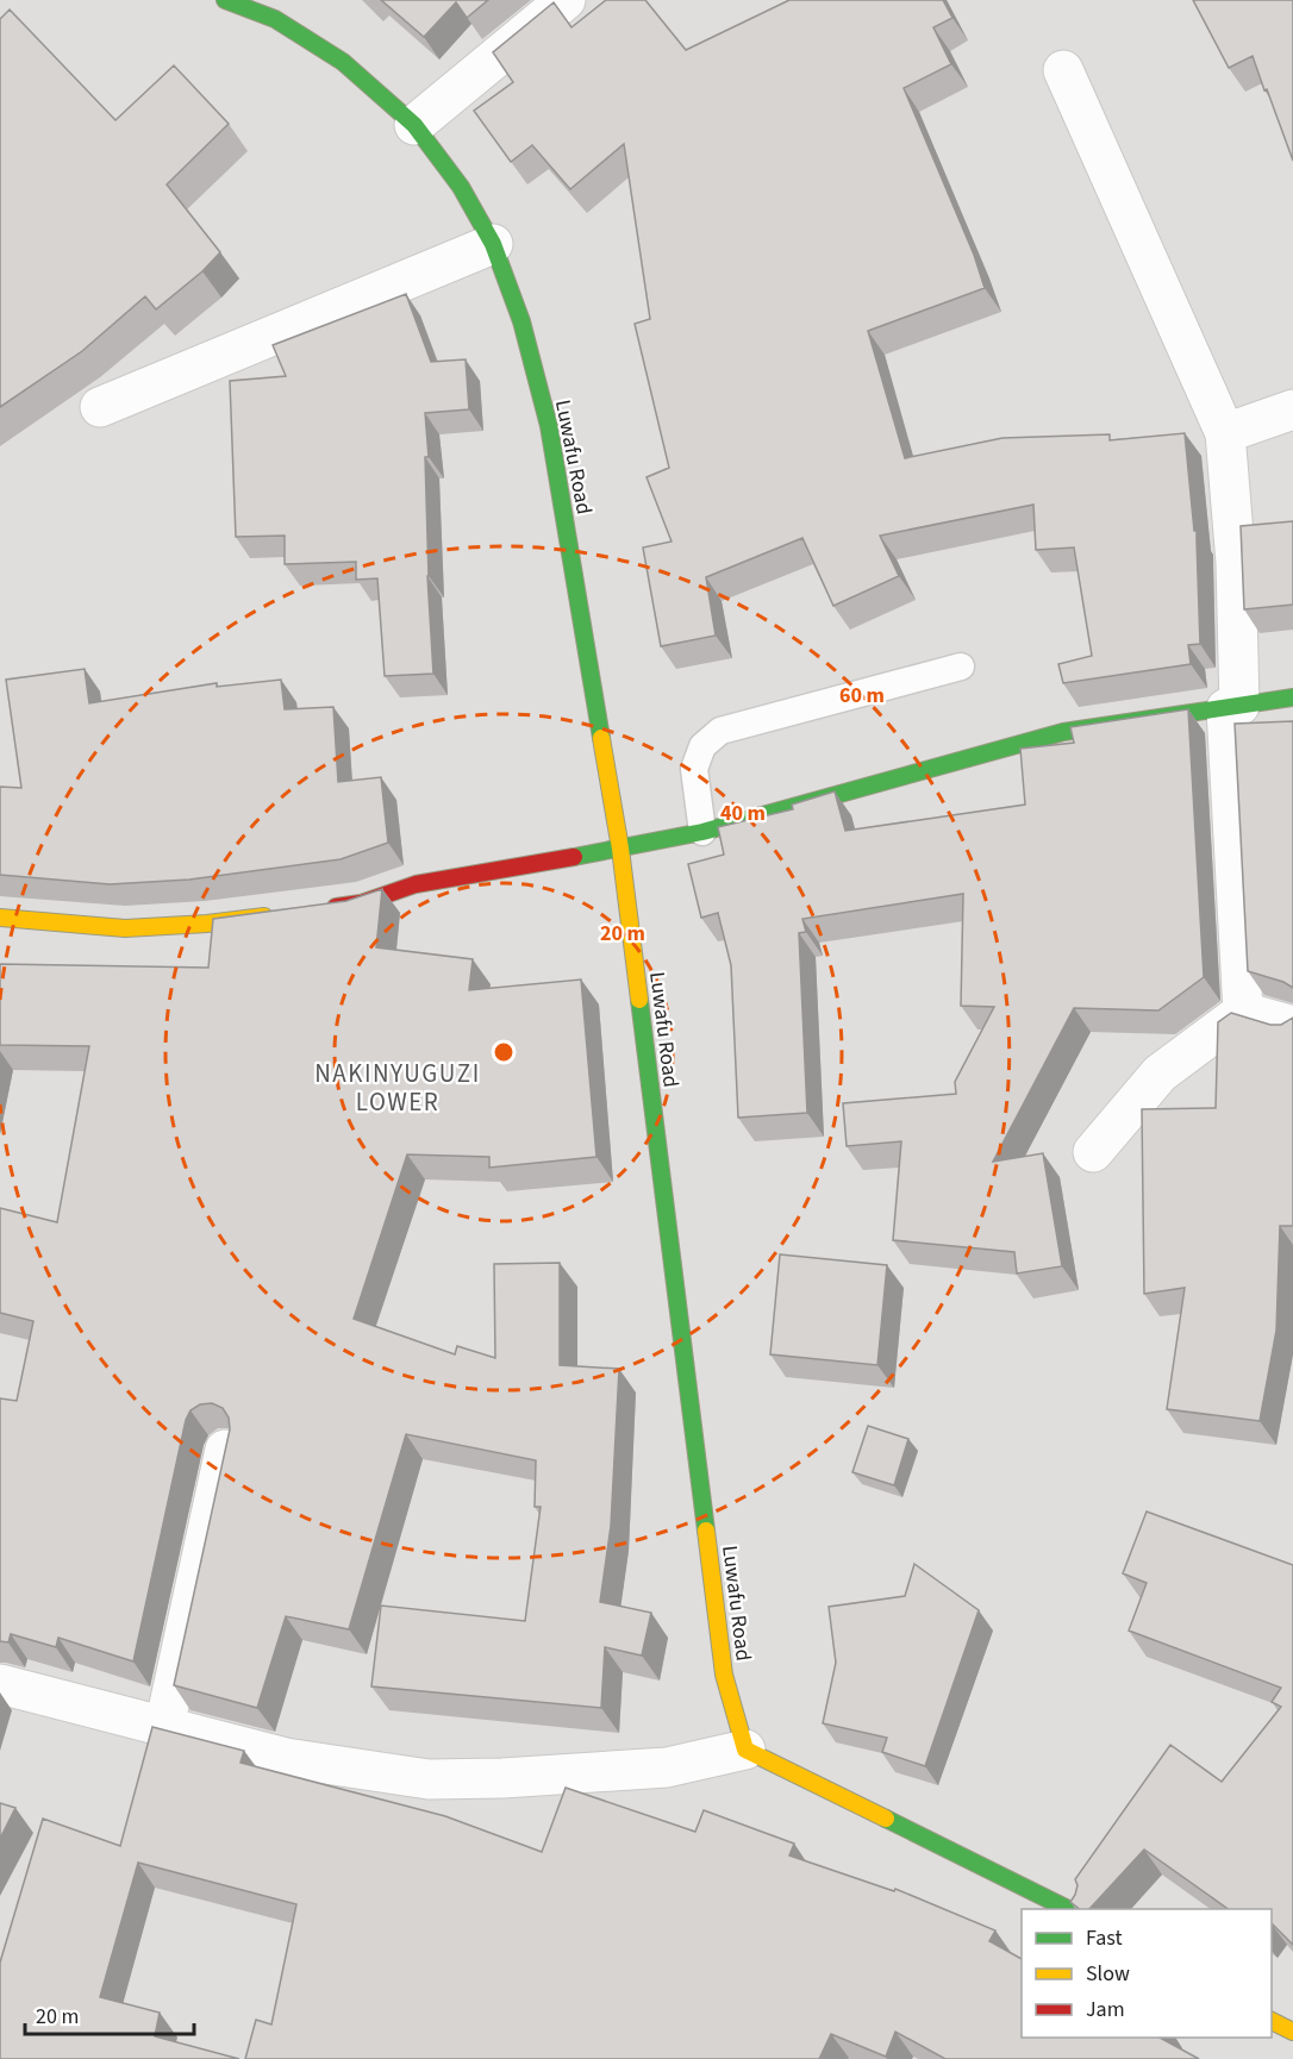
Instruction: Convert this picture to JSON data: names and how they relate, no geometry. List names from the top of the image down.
{
  "streets": {
    "street": ["Luwafu Road"]
  },
  "districts": ["NAKINYUGUZI LOWER"],
  "legend": ["Fast", "Slow", "Jam"],
  "scale_bar": "20 m",
  "rings": ["60 m", "40 m", "20 m"]
}
